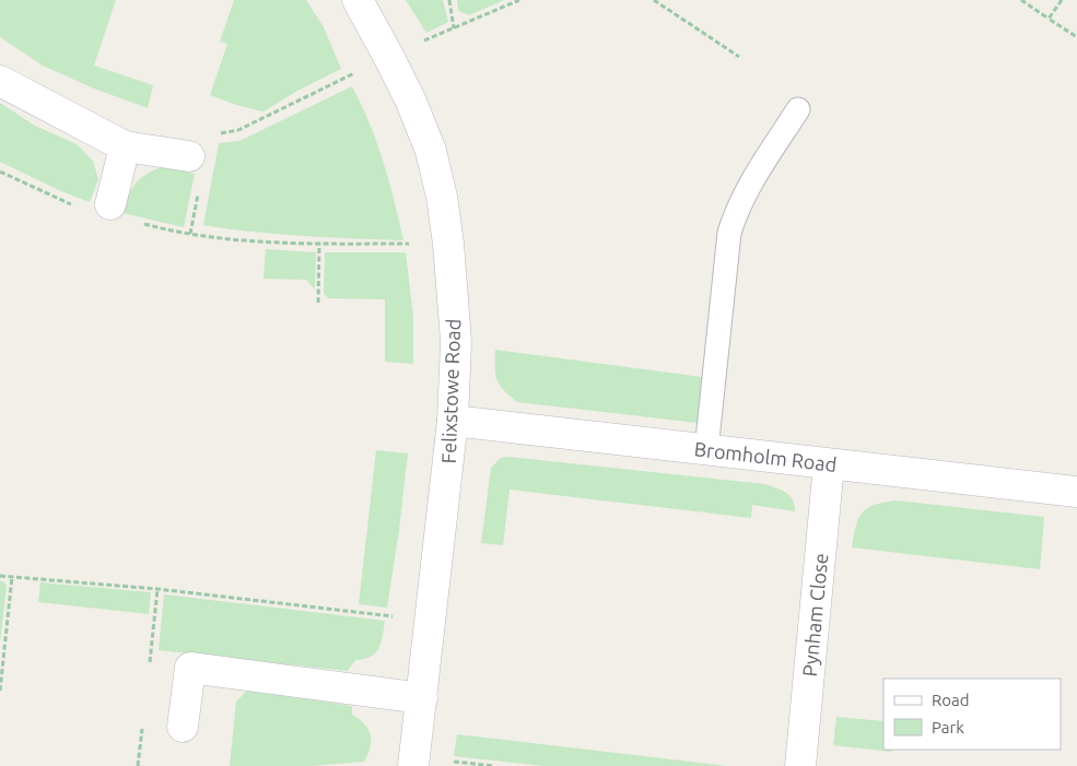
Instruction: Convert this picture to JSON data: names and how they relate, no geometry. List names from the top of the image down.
{
  "streets": {
    "street": ["Felixstowe Road", "Bromholm Road", "Pynham Close"]
  },
  "crossings": [
    ["Felixstowe Road", "Bromholm Road"],
    ["Bromholm Road", "Pynham Close"]
  ],
  "legend": ["Road", "Park"]
}
